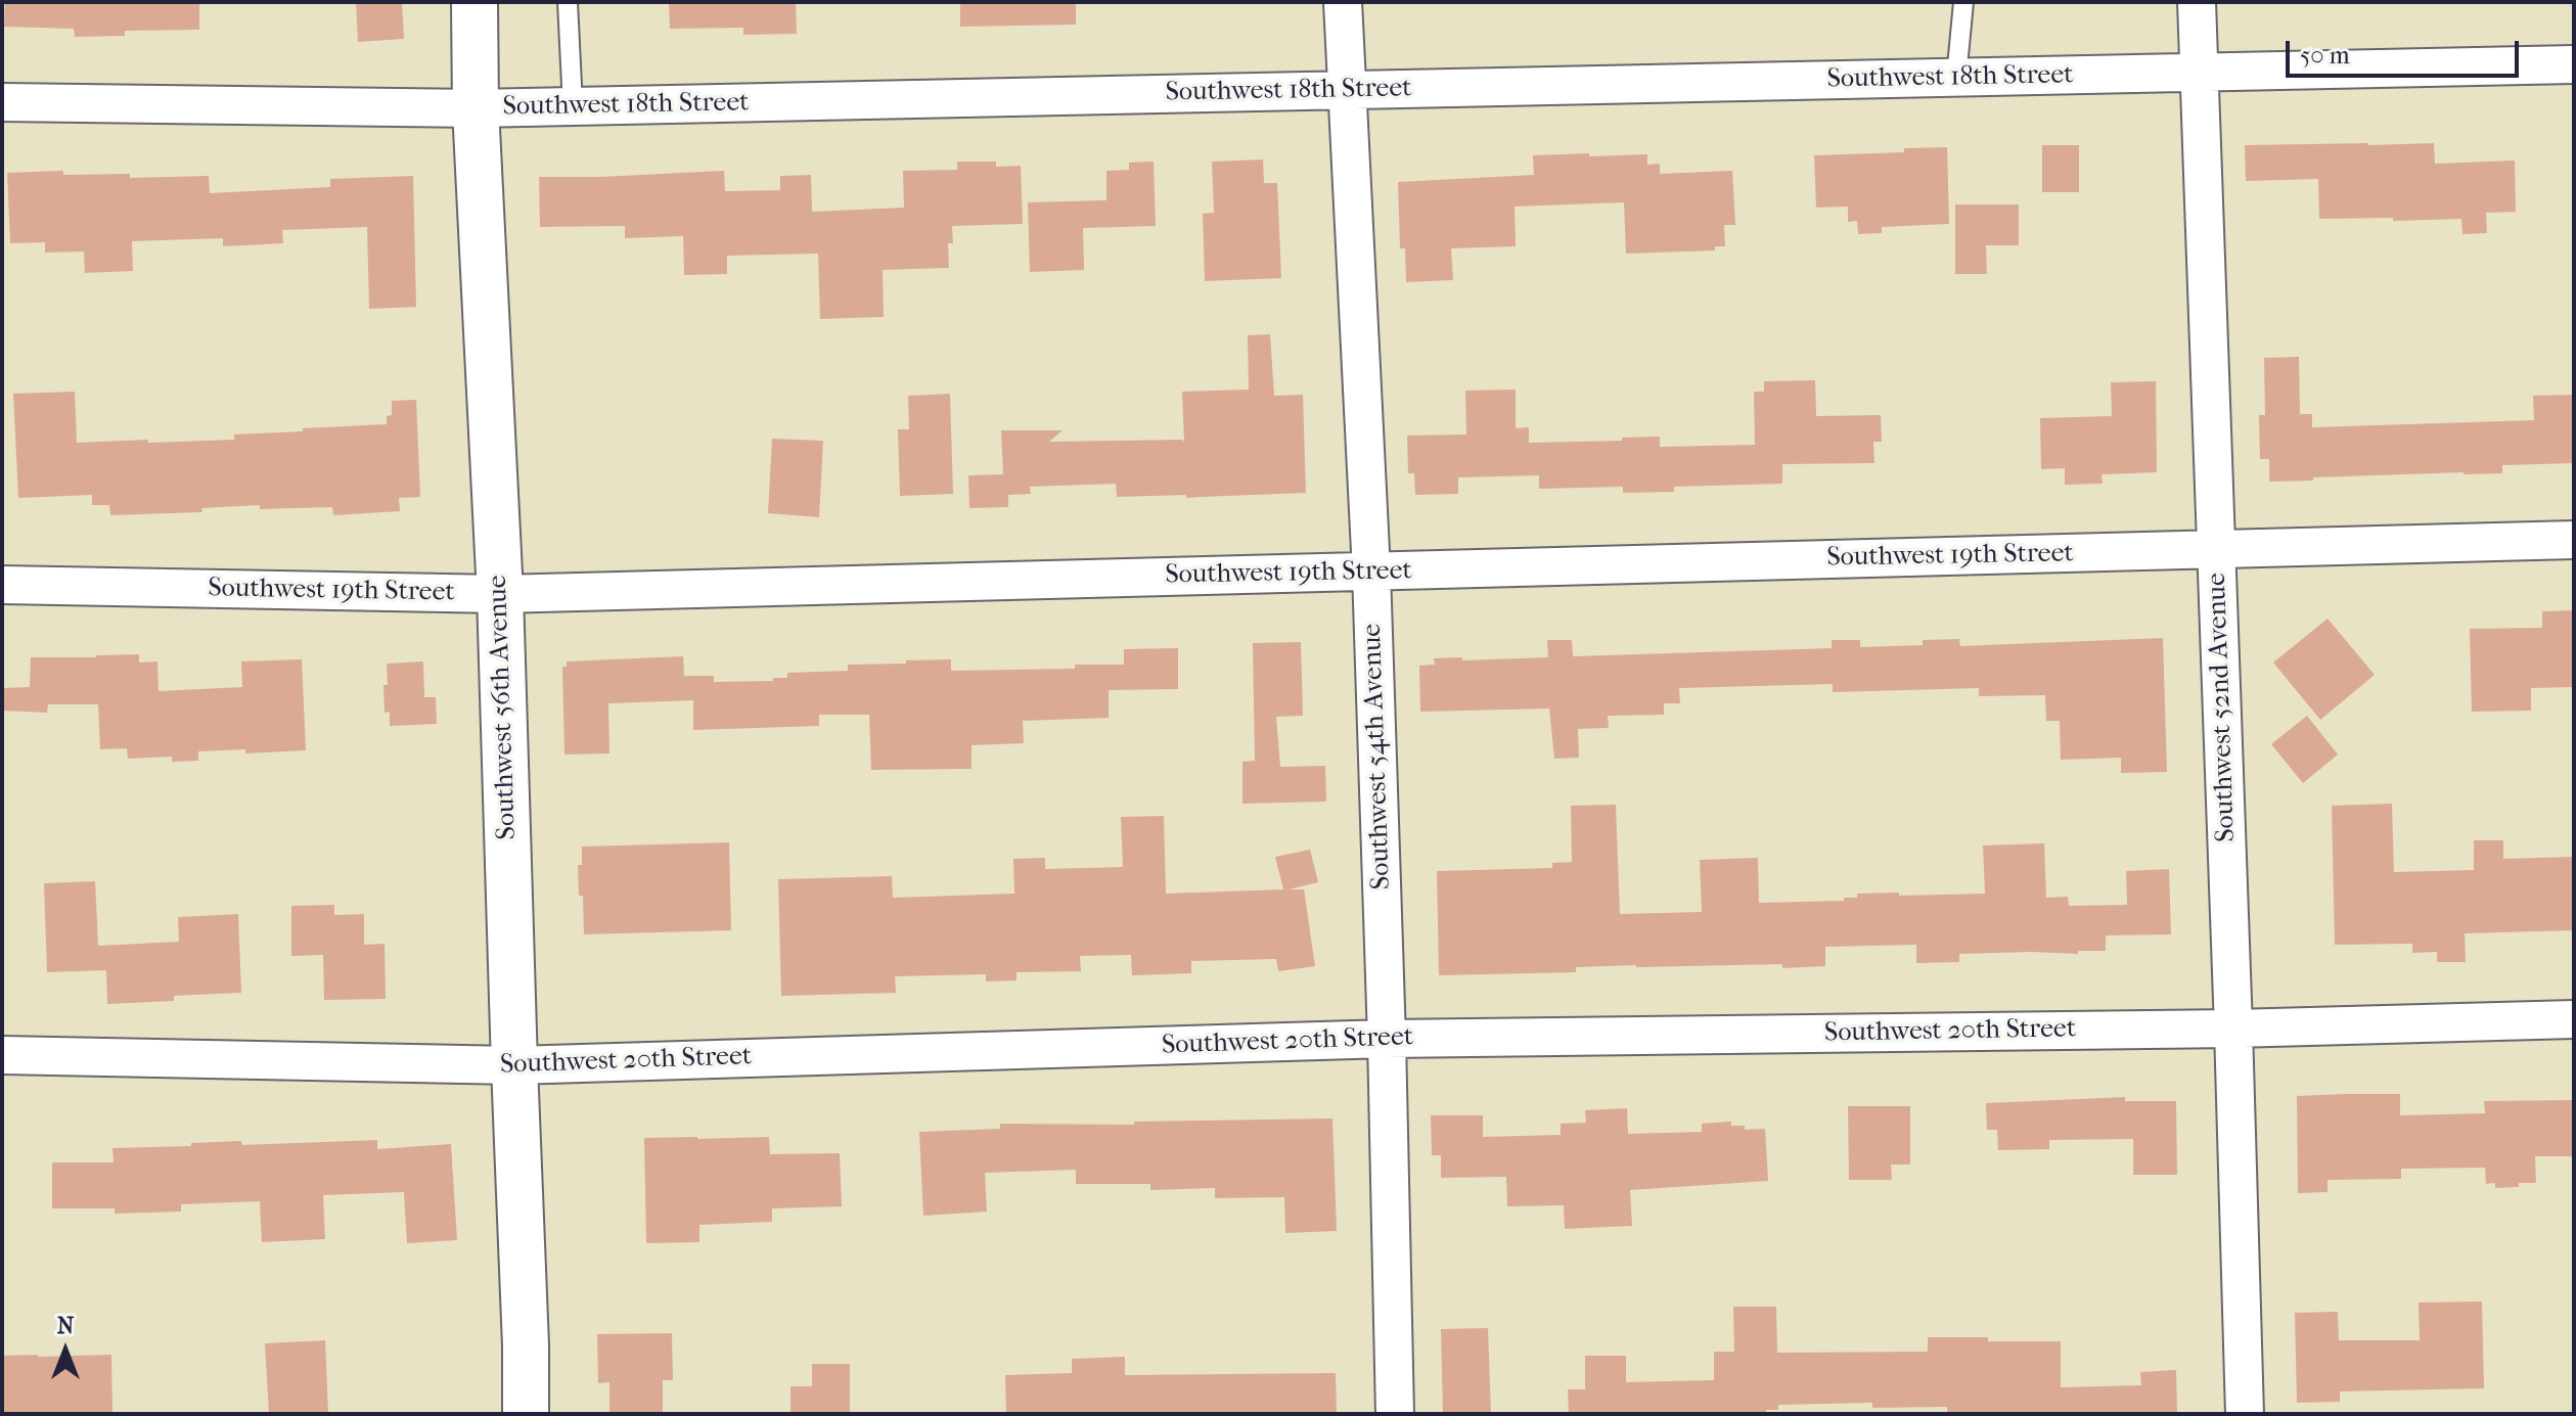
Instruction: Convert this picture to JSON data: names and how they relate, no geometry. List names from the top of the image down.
{
  "streets": {
    "street": [
      "Southwest 18th Street",
      "Southwest 19th Street",
      "Southwest 56th Avenue",
      "Southwest 52nd Avenue",
      "Southwest 54th Avenue",
      "Southwest 20th Street"
    ]
  },
  "crossings": [
    ["Southwest 18th Street", "Southwest 56th Avenue"],
    ["Southwest 18th Street", "Southwest 52nd Avenue"],
    ["Southwest 18th Street", "Southwest 54th Avenue"],
    ["Southwest 19th Street", "Southwest 56th Avenue"],
    ["Southwest 19th Street", "Southwest 52nd Avenue"],
    ["Southwest 19th Street", "Southwest 54th Avenue"],
    ["Southwest 56th Avenue", "Southwest 20th Street"],
    ["Southwest 52nd Avenue", "Southwest 20th Street"],
    ["Southwest 54th Avenue", "Southwest 20th Street"]
  ],
  "scale_bar": "50 m",
  "north": "top"
}
